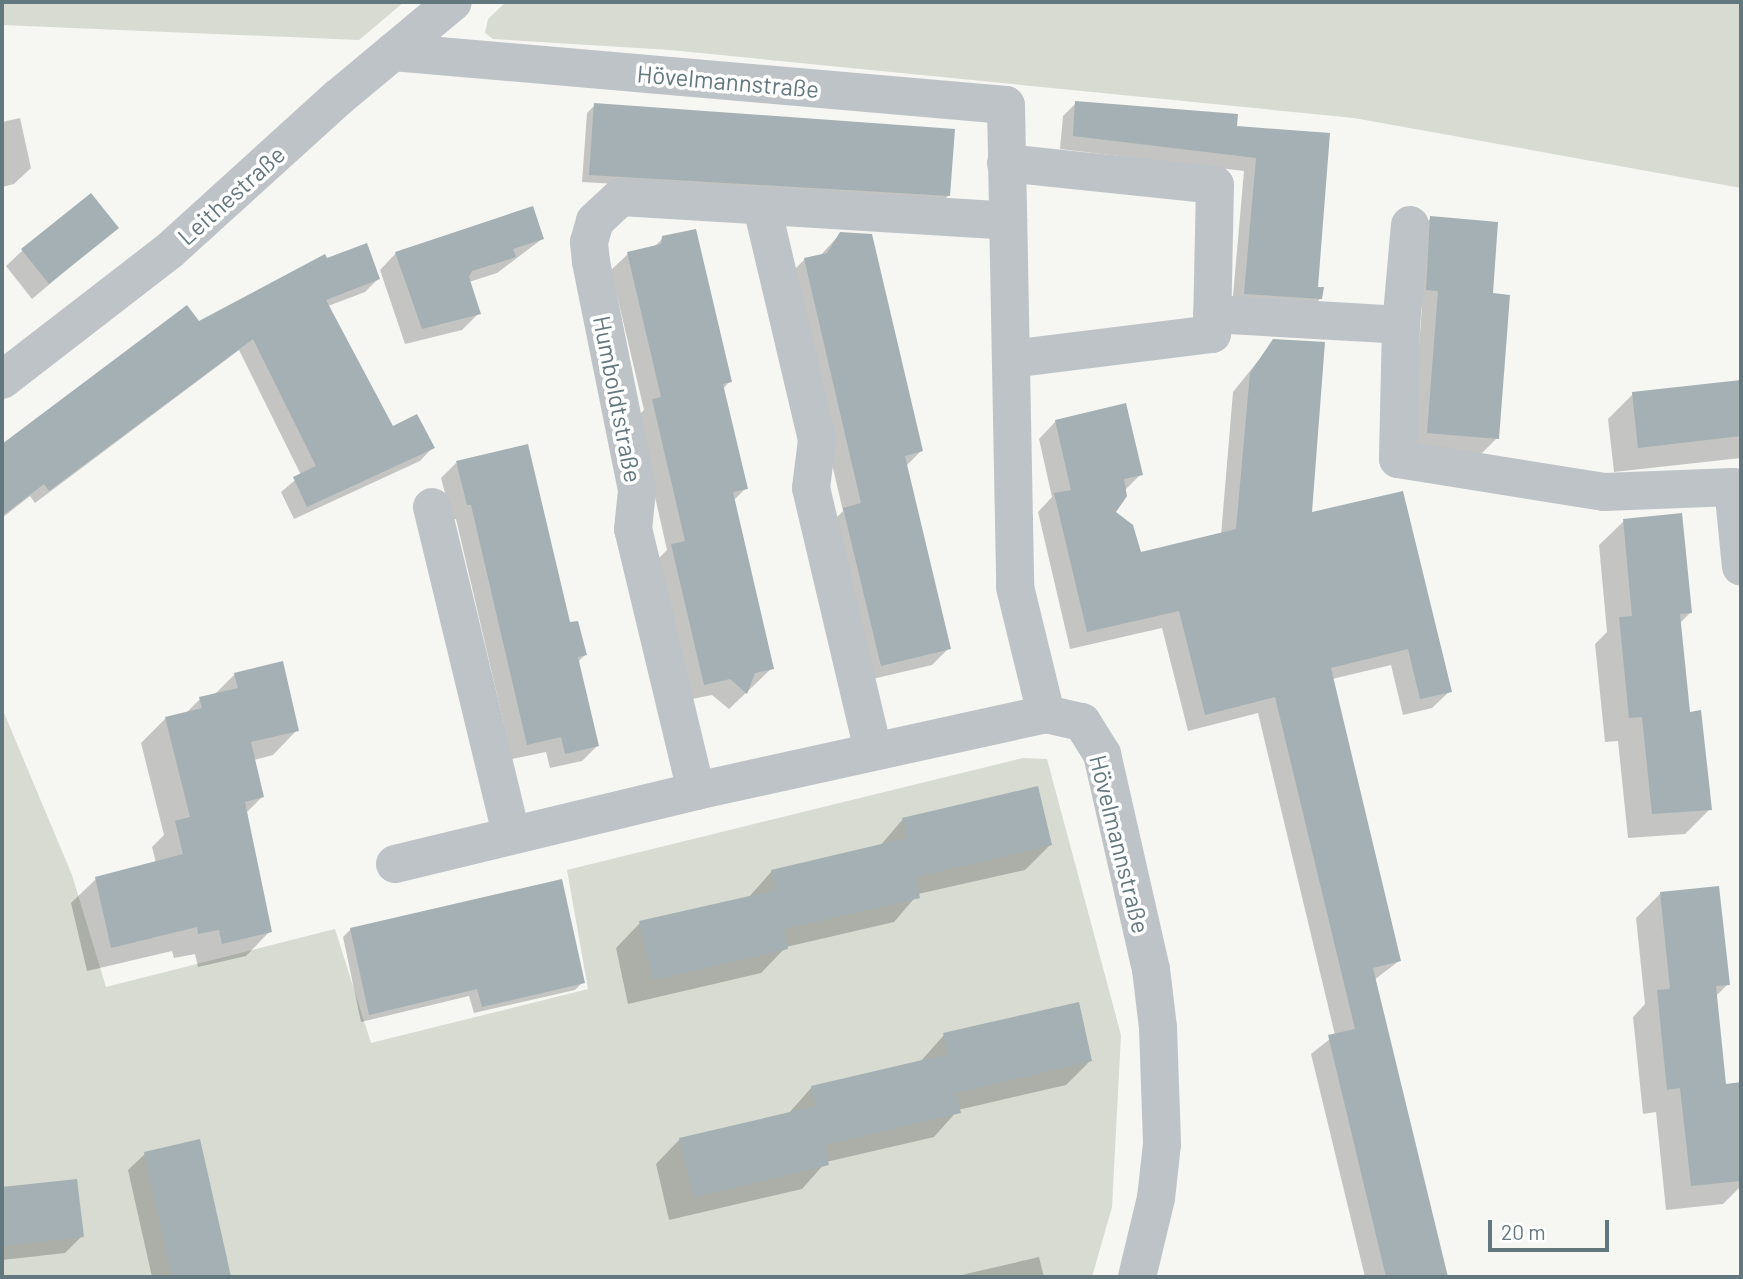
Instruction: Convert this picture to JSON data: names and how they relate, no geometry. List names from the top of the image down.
{
  "streets": {
    "street": ["Hövelmannstraße", "Leithestraße", "Humboldtstraße"]
  },
  "crossings": [
    ["Hövelmannstraße", "Leithestraße"],
    ["Hövelmannstraße", "Humboldtstraße"]
  ],
  "scale_bar": "20 m"
}
